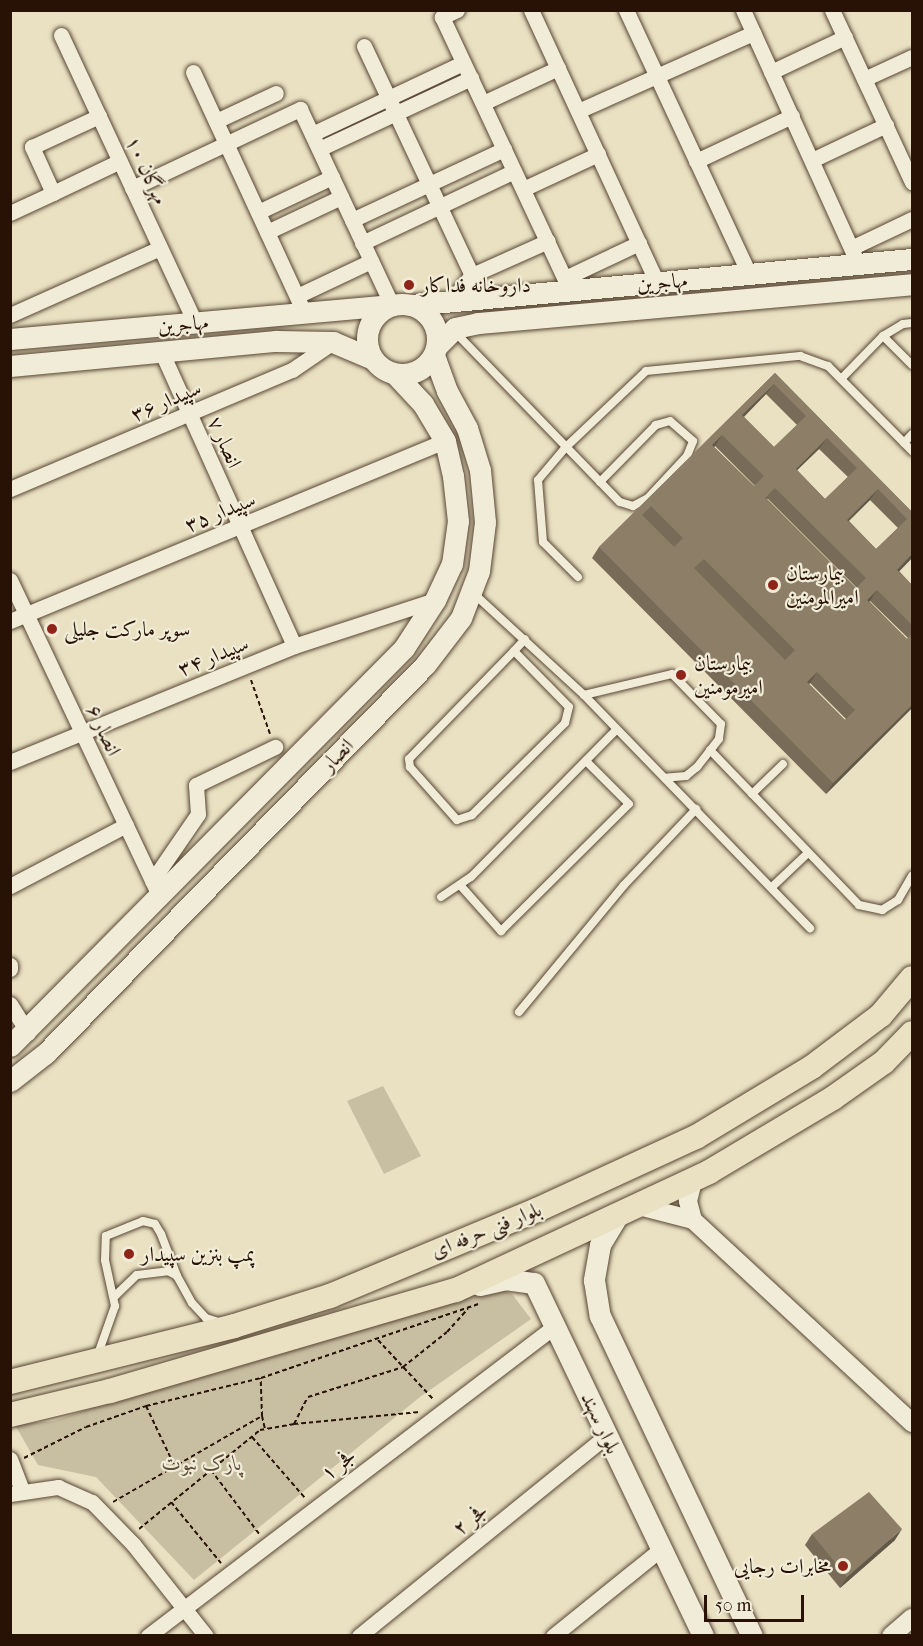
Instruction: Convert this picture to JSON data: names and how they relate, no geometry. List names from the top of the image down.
{
  "streets": {
    "main road": [
      "مهاجرین",
      "انصار",
      "بلوار فنی حرفه ای",
      "بلوار سهند"
    ],
    "street": [
      "مهرگان ۱۰",
      "سپیدار ۳۶",
      "انصار ۷",
      "سپیدار ۳۵",
      "سپیدار ۳۴",
      "انصار ۶",
      "فجر ۱",
      "فجر ۲"
    ]
  },
  "crossings": [
    ["مهرگان ۱۰", "مهاجرین"],
    ["مهاجرین", "سپیدار ۳۶"],
    ["مهاجرین", "انصار ۷"],
    ["مهاجرین", "انصار"],
    ["سپیدار ۳۶", "انصار ۷"],
    ["انصار ۷", "سپیدار ۳۵"],
    ["انصار ۷", "سپیدار ۳۴"],
    ["سپیدار ۳۵", "انصار ۶"],
    ["سپیدار ۳۵", "انصار"],
    ["سپیدار ۳۴", "انصار ۶"],
    ["سپیدار ۳۴", "انصار"],
    ["انصار ۶", "انصار"],
    ["بلوار فنی حرفه ای", "بلوار سهند"],
    ["بلوار سهند", "فجر ۱"],
    ["بلوار سهند", "فجر ۲"]
  ],
  "parks": ["پارک نبوت"],
  "places": [
    "داروخانه فداکار",
    "بیمارستان امیرالمومنین",
    "سوپر مارکت جلیلی",
    "بیمارستان امیرمومنین",
    "پمپ بنزین سپیدار",
    "مخابرات رجایی"
  ],
  "scale_bar": "50 m"
}
